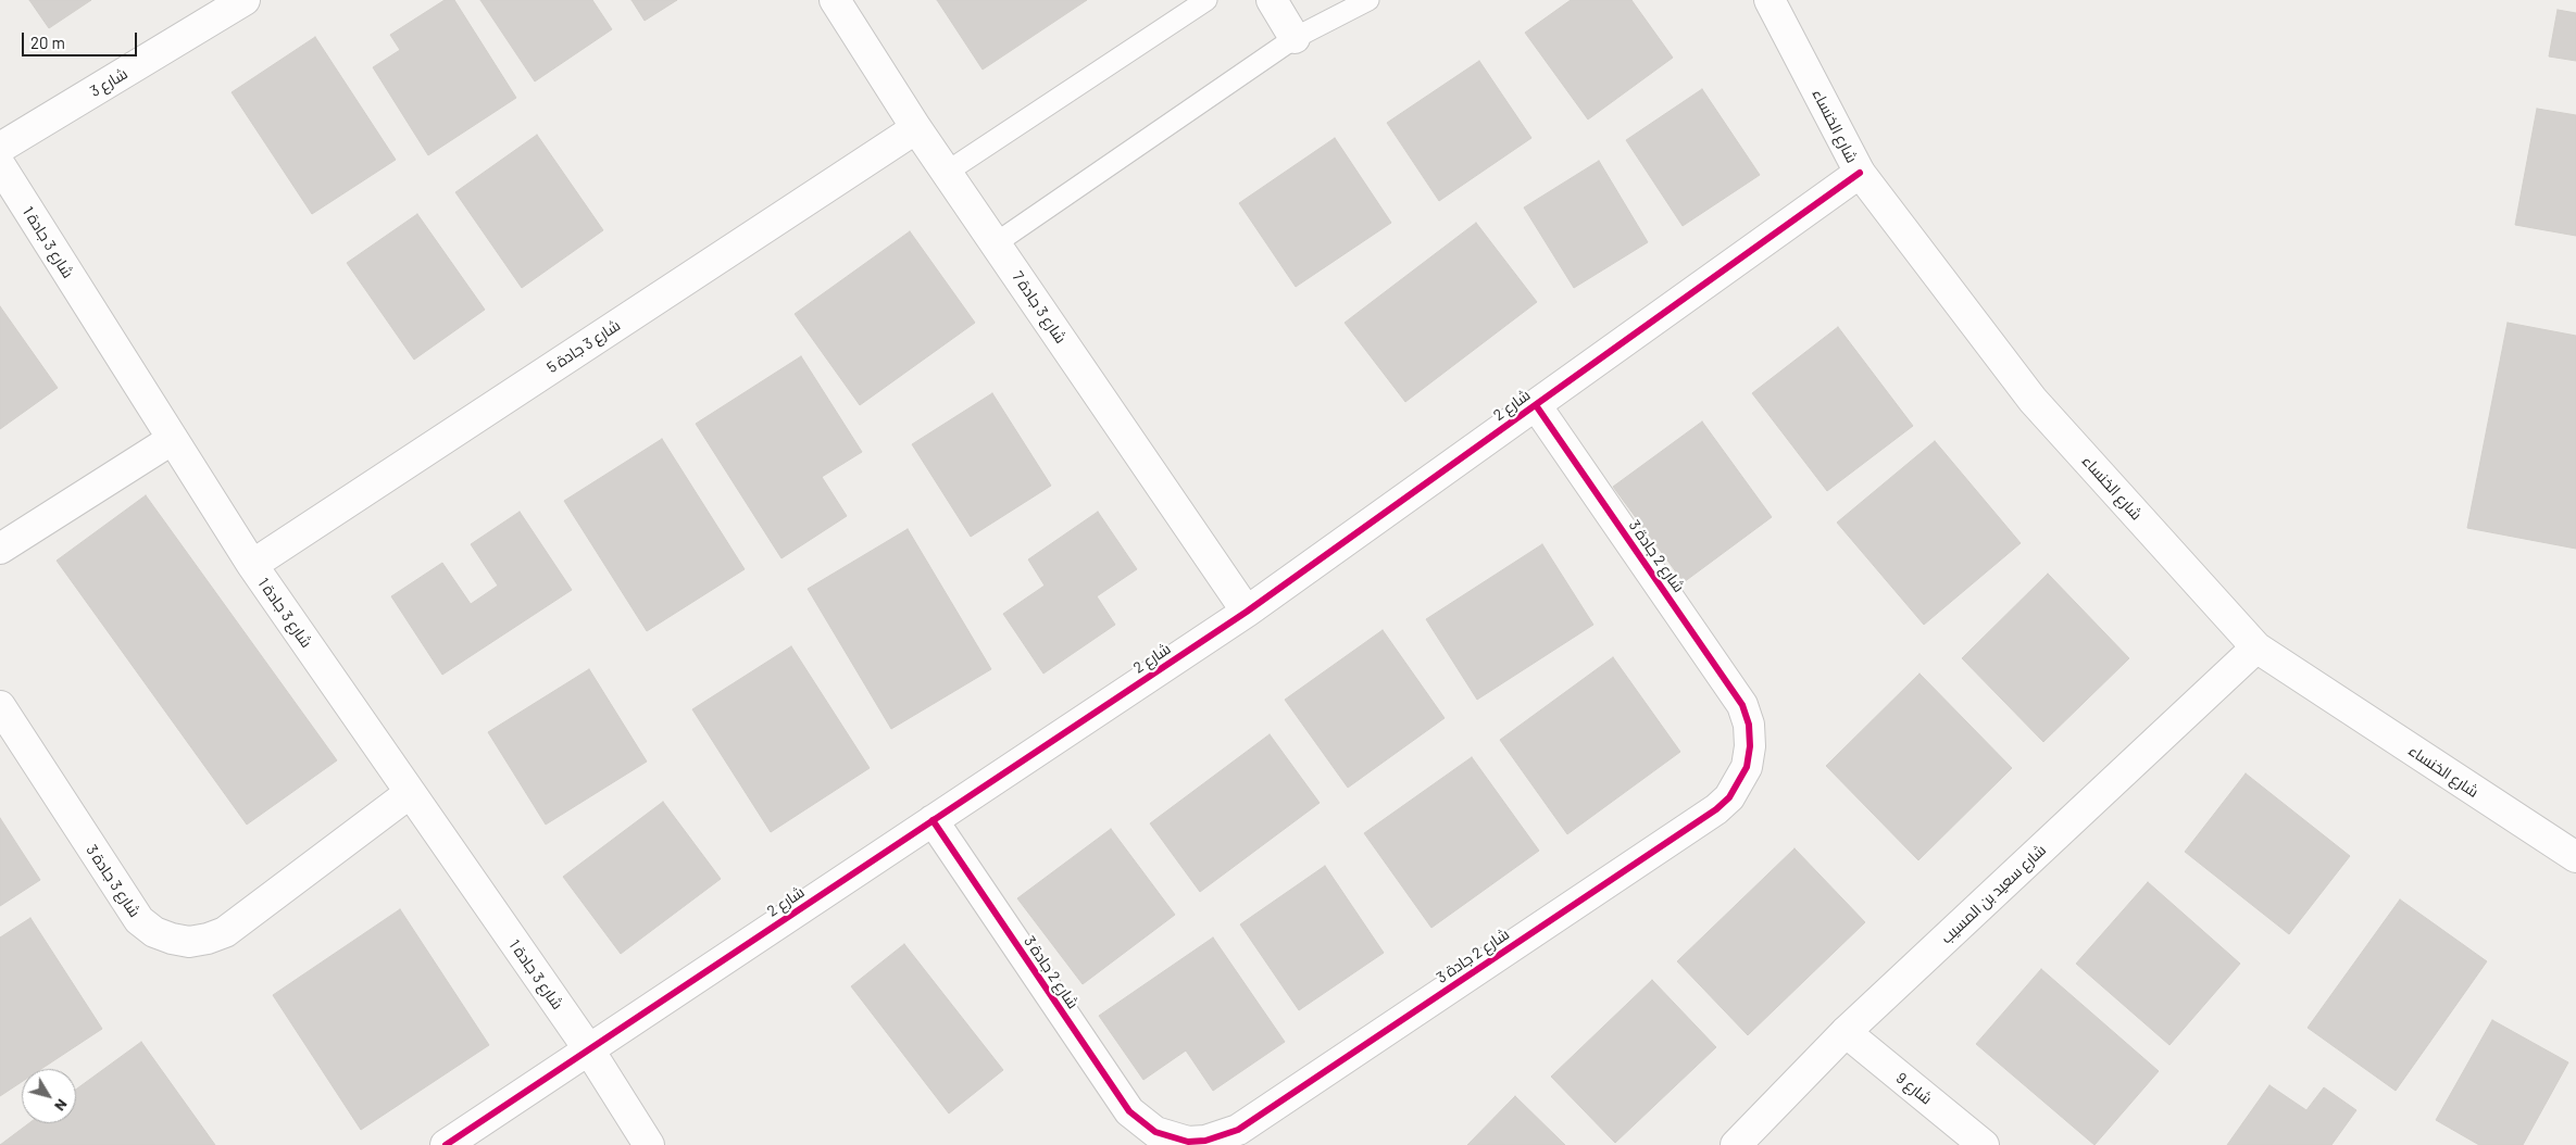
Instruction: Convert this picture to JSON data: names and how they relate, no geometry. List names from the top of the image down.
{
  "streets": {
    "street": [
      "شارع 3",
      "شارع الخنساء",
      "شارع 3 جادة 1",
      "شارع 3 جادة 7",
      "شارع 3 جادة 5",
      "شارع 2",
      "شارع 2 جادة 3",
      "شارع 3 جادة 3",
      "شارع سعيد بن المسيب",
      "شارع 9"
    ]
  },
  "crossings": [
    ["شارع الخنساء", "شارع 2"],
    ["شارع الخنساء", "شارع سعيد بن المسيب"],
    ["شارع 3 جادة 1", "شارع 3 جادة 5"],
    ["شارع 3 جادة 1", "شارع 2"],
    ["شارع 3 جادة 1", "شارع 3 جادة 3"],
    ["شارع 3 جادة 7", "شارع 3 جادة 5"],
    ["شارع 3 جادة 7", "شارع 2"],
    ["شارع 2", "شارع 2 جادة 3"],
    ["شارع سعيد بن المسيب", "شارع 9"]
  ],
  "scale_bar": "20 m",
  "north": "bottom right"
}
